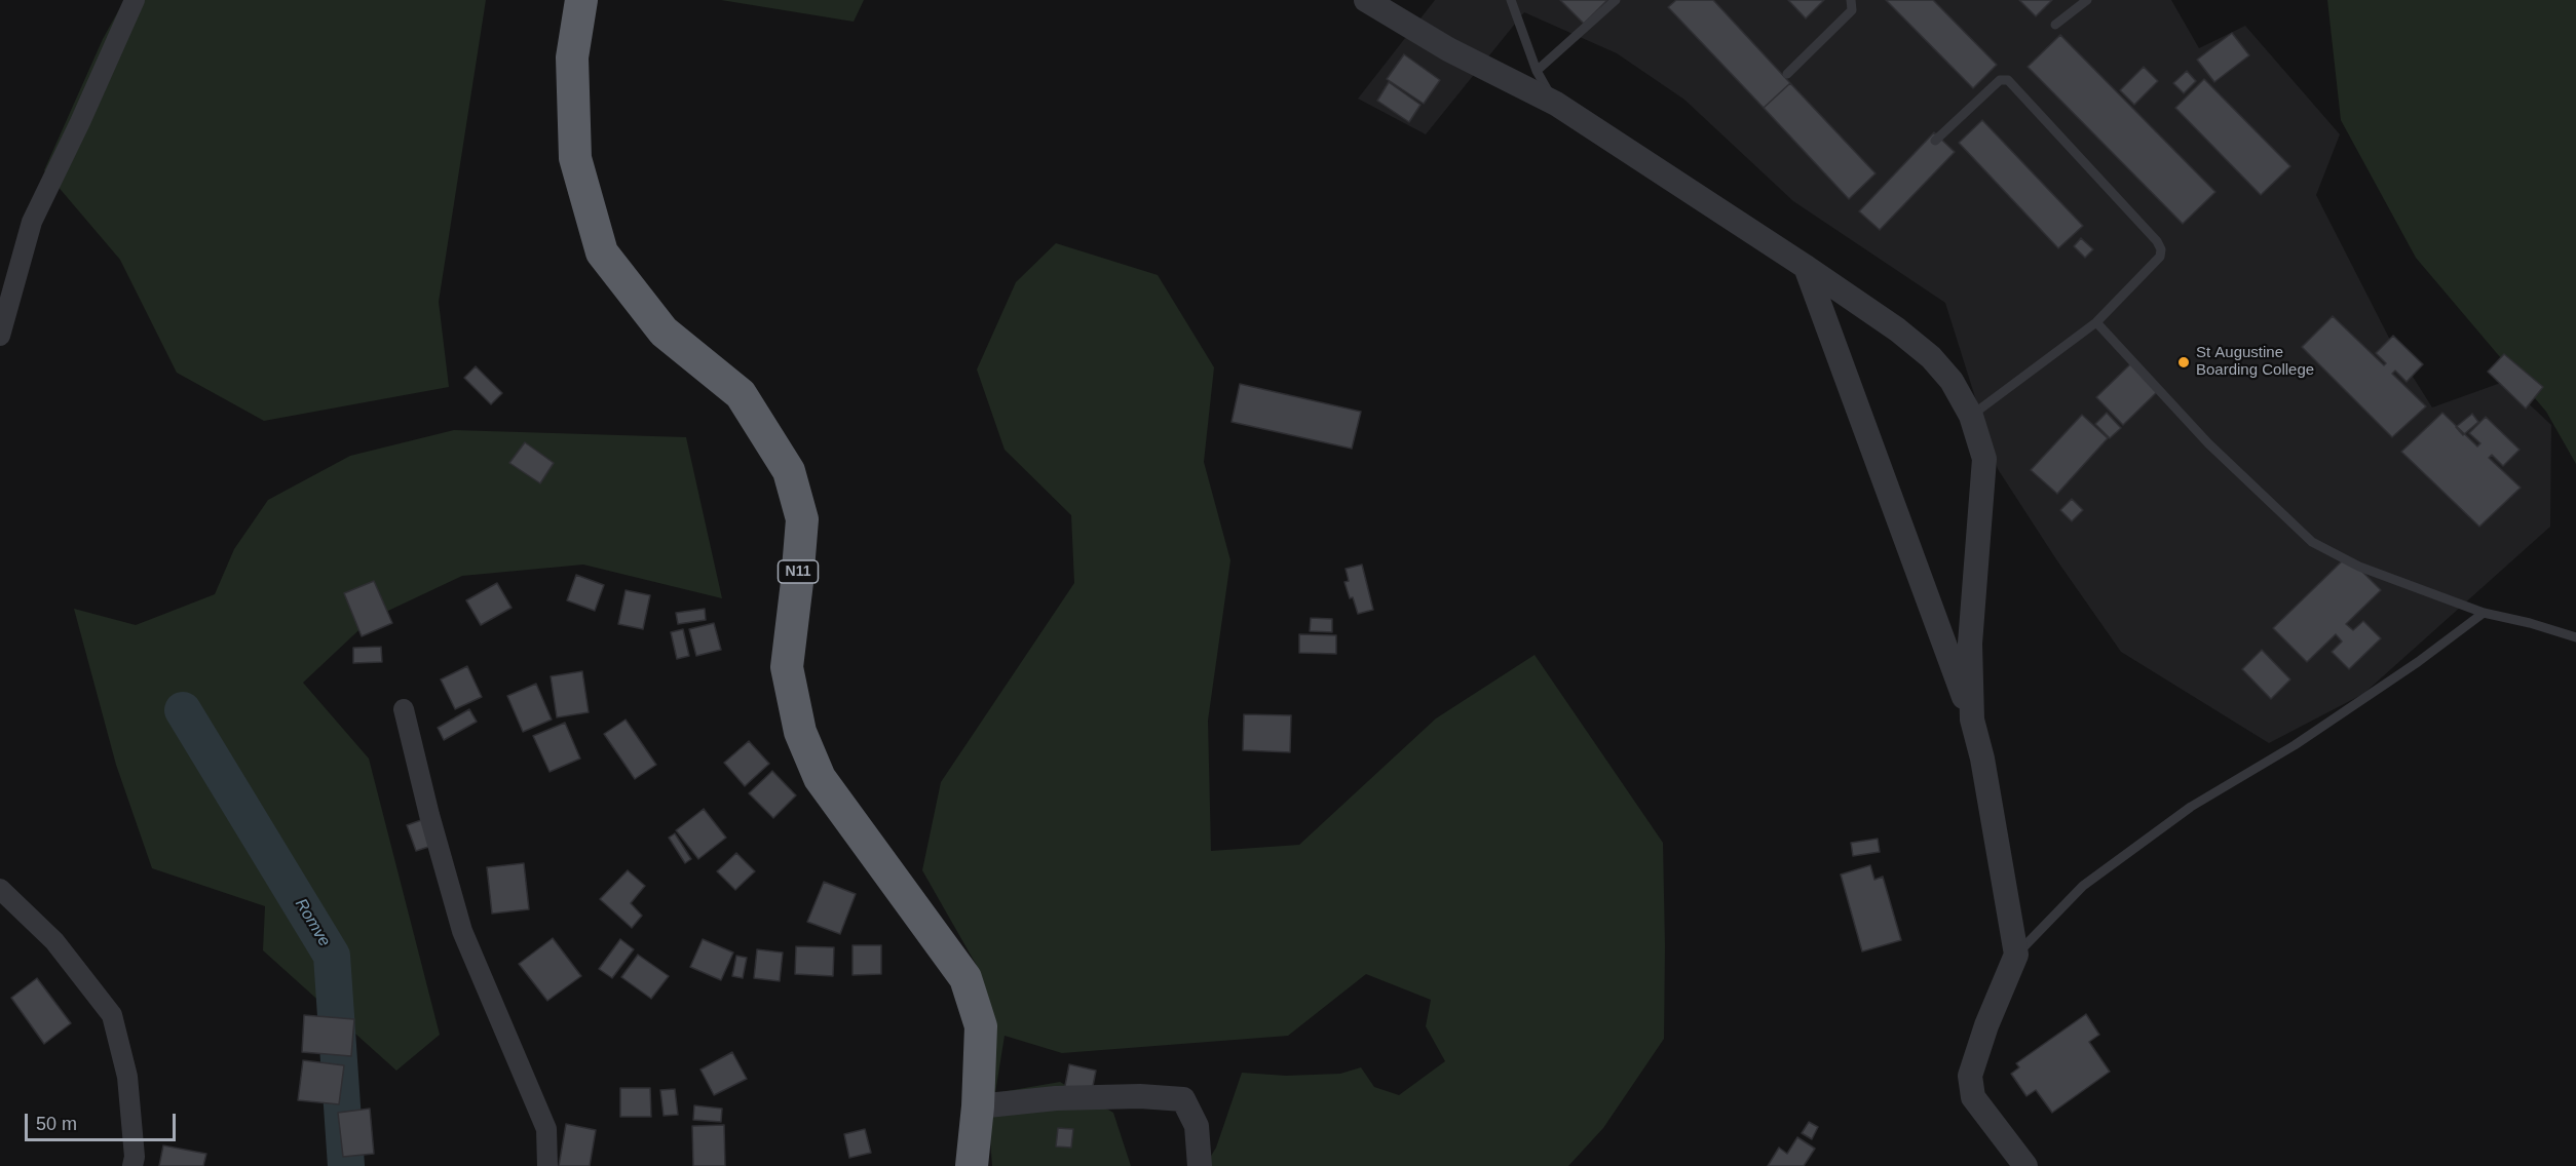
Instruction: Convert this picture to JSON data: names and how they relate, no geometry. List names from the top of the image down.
{
  "streets": {
    "highway": ["N11"]
  },
  "water": ["Romve"],
  "places": ["St Augustine Boarding College"],
  "scale_bar": "50 m"
}
